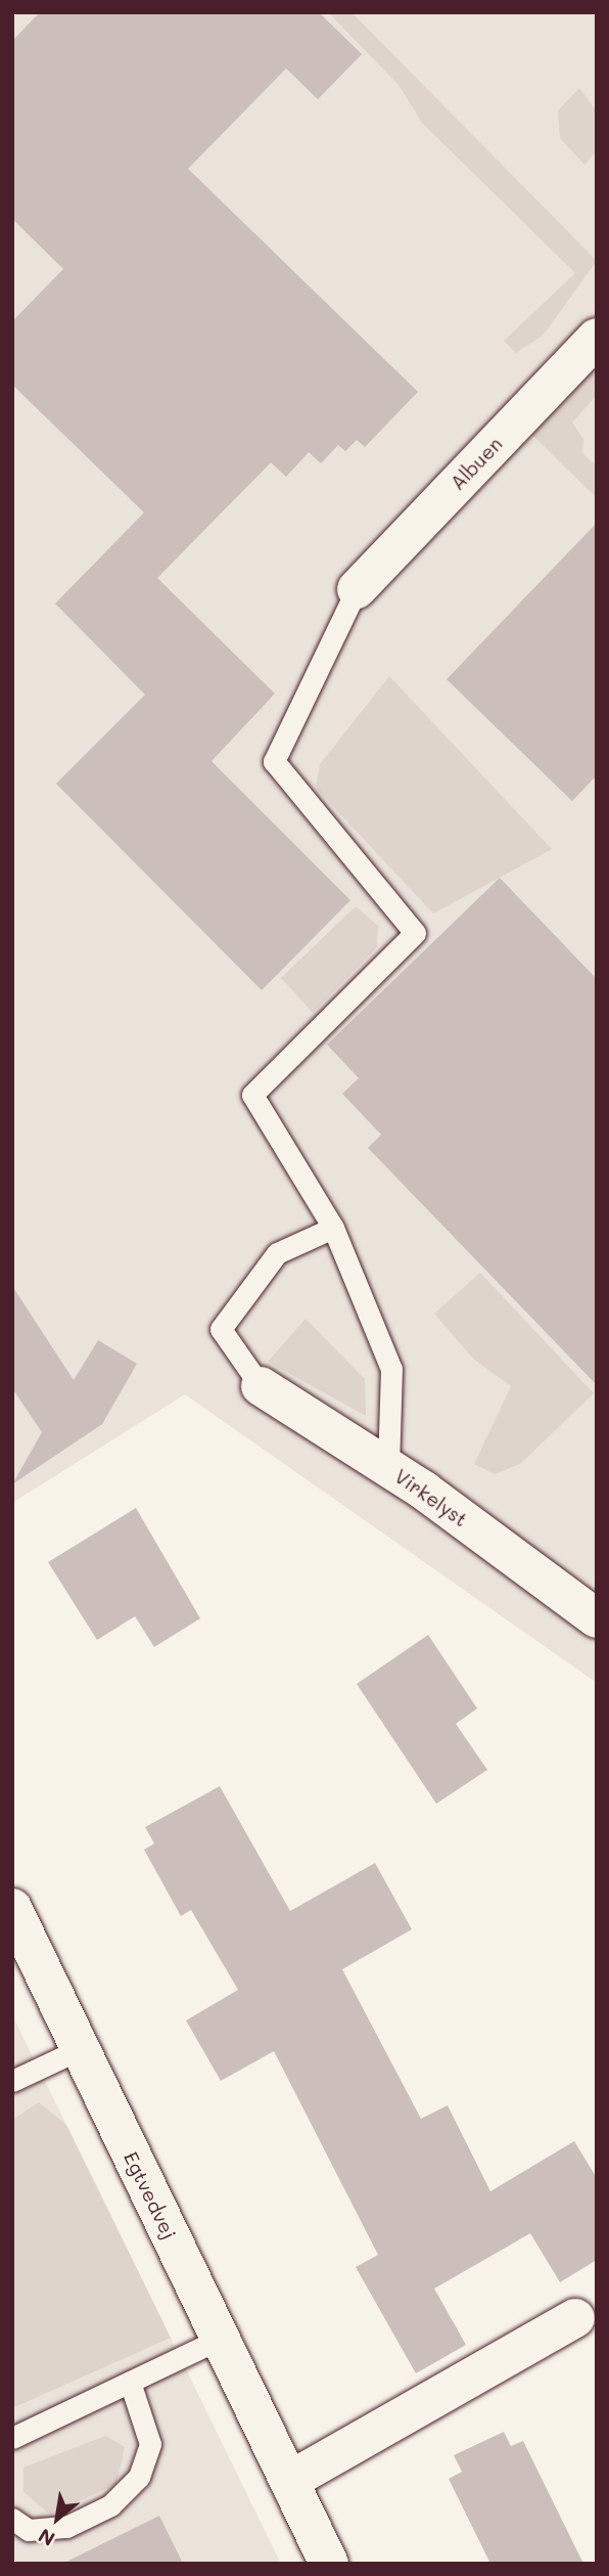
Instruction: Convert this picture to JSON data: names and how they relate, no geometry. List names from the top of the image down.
{
  "streets": {
    "street": ["Albuen", "Virkelyst", "Egtvedvej"]
  },
  "north": "bottom left"
}
